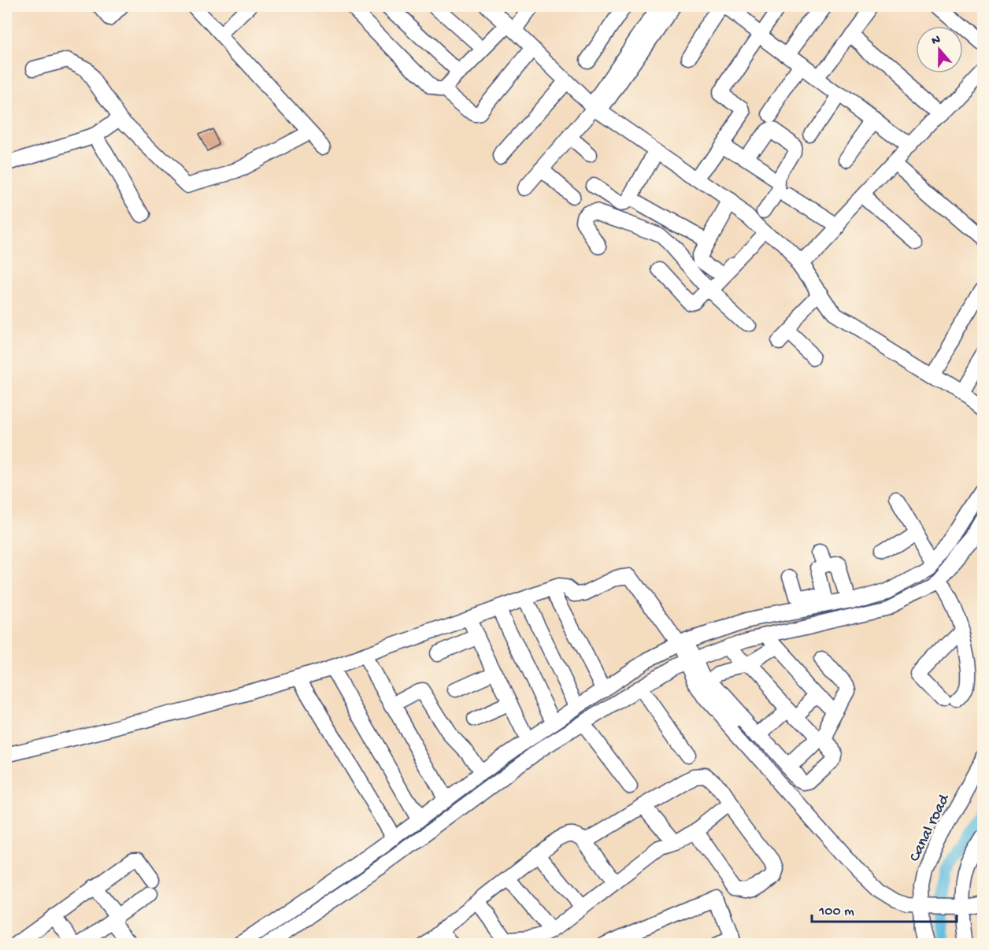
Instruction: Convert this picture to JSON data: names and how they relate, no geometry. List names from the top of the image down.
{
  "streets": {
    "street": ["Canal road"]
  },
  "scale_bar": "100 m",
  "north": "top"
}
